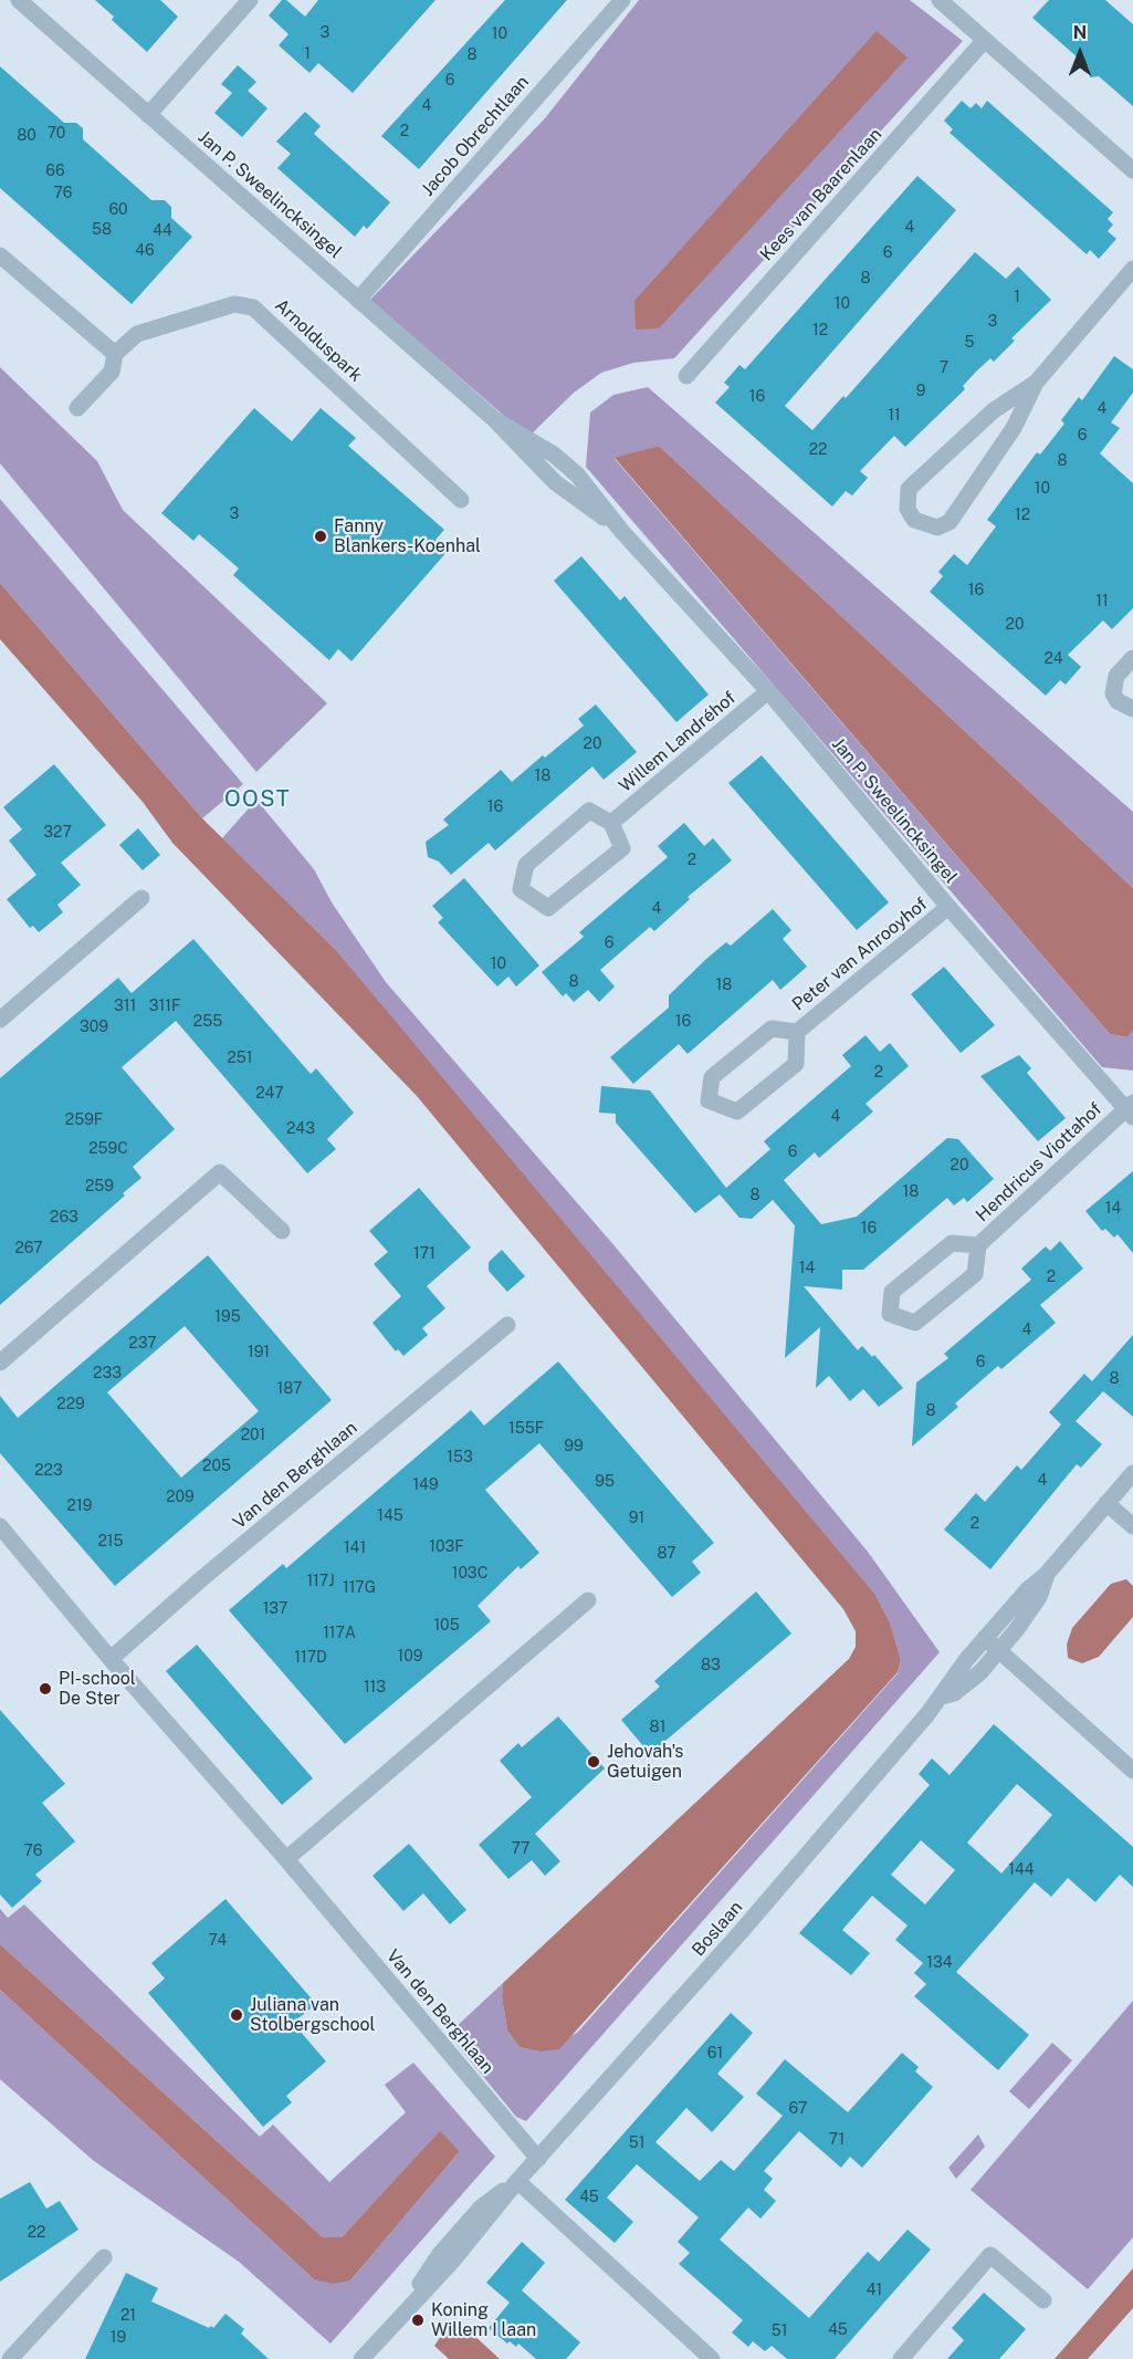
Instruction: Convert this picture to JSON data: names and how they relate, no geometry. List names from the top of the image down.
{
  "streets": {
    "street": [
      "Jacob Obrechtlaan",
      "Jan P. Sweelincksingel",
      "Kees van Baarenlaan",
      "Arnolduspark",
      "Willem Landréhof",
      "Peter van Anrooyhof",
      "Hendricus Viottahof",
      "Van den Berghlaan",
      "Boslaan"
    ]
  },
  "crossings": [
    ["Jacob Obrechtlaan", "Jan P. Sweelincksingel"],
    ["Jan P. Sweelincksingel", "Willem Landréhof"],
    ["Jan P. Sweelincksingel", "Peter van Anrooyhof"],
    ["Jan P. Sweelincksingel", "Hendricus Viottahof"],
    ["Van den Berghlaan", "Boslaan"]
  ],
  "districts": ["OOST"],
  "places": [
    "Fanny Blankers-Koenhal",
    "PI-school De Ster",
    "Jehovah's Getuigen",
    "Juliana van Stolbergschool",
    "Koning Willem I laan"
  ],
  "house_numbers": [
    "3",
    "10",
    "1",
    "8",
    "6",
    "4",
    "2",
    "70",
    "80",
    "66",
    "76",
    "60",
    "4",
    "58",
    "44",
    "46",
    "6",
    "8",
    "1",
    "10",
    "3",
    "12",
    "5",
    "7",
    "9",
    "16",
    "4",
    "11",
    "6",
    "22",
    "8",
    "10",
    "3",
    "12",
    "16",
    "11",
    "20",
    "24",
    "20",
    "18",
    "16",
    "327",
    "2",
    "4",
    "6",
    "10",
    "8",
    "18",
    "311",
    "311F",
    "255",
    "16",
    "309",
    "251",
    "2",
    "247",
    "4",
    "259F",
    "243",
    "259C",
    "6",
    "20",
    "259",
    "18",
    "8",
    "14",
    "263",
    "16",
    "267",
    "171",
    "14",
    "2",
    "195",
    "4",
    "237",
    "191",
    "6",
    "233",
    "8",
    "187",
    "229",
    "8",
    "155F",
    "201",
    "99",
    "153",
    "205",
    "223",
    "4",
    "95",
    "149",
    "209",
    "219",
    "145",
    "91",
    "2",
    "215",
    "103F",
    "141",
    "87",
    "103C",
    "117J",
    "117G",
    "137",
    "105",
    "117A",
    "109",
    "117D",
    "83",
    "113",
    "81",
    "77",
    "76",
    "144",
    "74",
    "134",
    "61",
    "67",
    "71",
    "51",
    "45",
    "22",
    "41",
    "21",
    "45",
    "51",
    "19"
  ],
  "north": "top"
}
